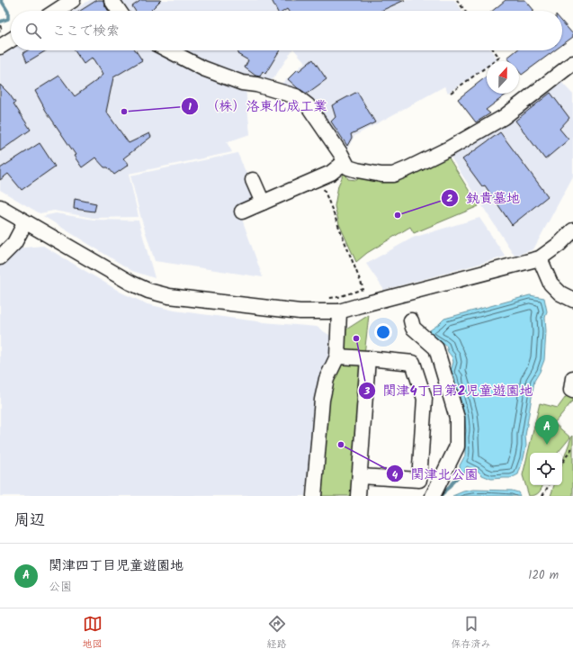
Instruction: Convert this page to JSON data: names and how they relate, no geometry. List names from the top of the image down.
{
  "places": [
    "（株）洛東化成工業",
    "釻貴墓地",
    "関津4丁目第2児童遊園地",
    "関津北公園"
  ],
  "north": "top",
  "page": {
    "search": "ここで検索",
    "pins": "A",
    "heading": "周辺",
    "list": [
      {
        "mark": "A",
        "name": "関津四丁目児童遊園地",
        "note": "公園",
        "value": "120 m"
      }
    ],
    "nav": ["地図", "経路", "保存済み"]
  }
}
